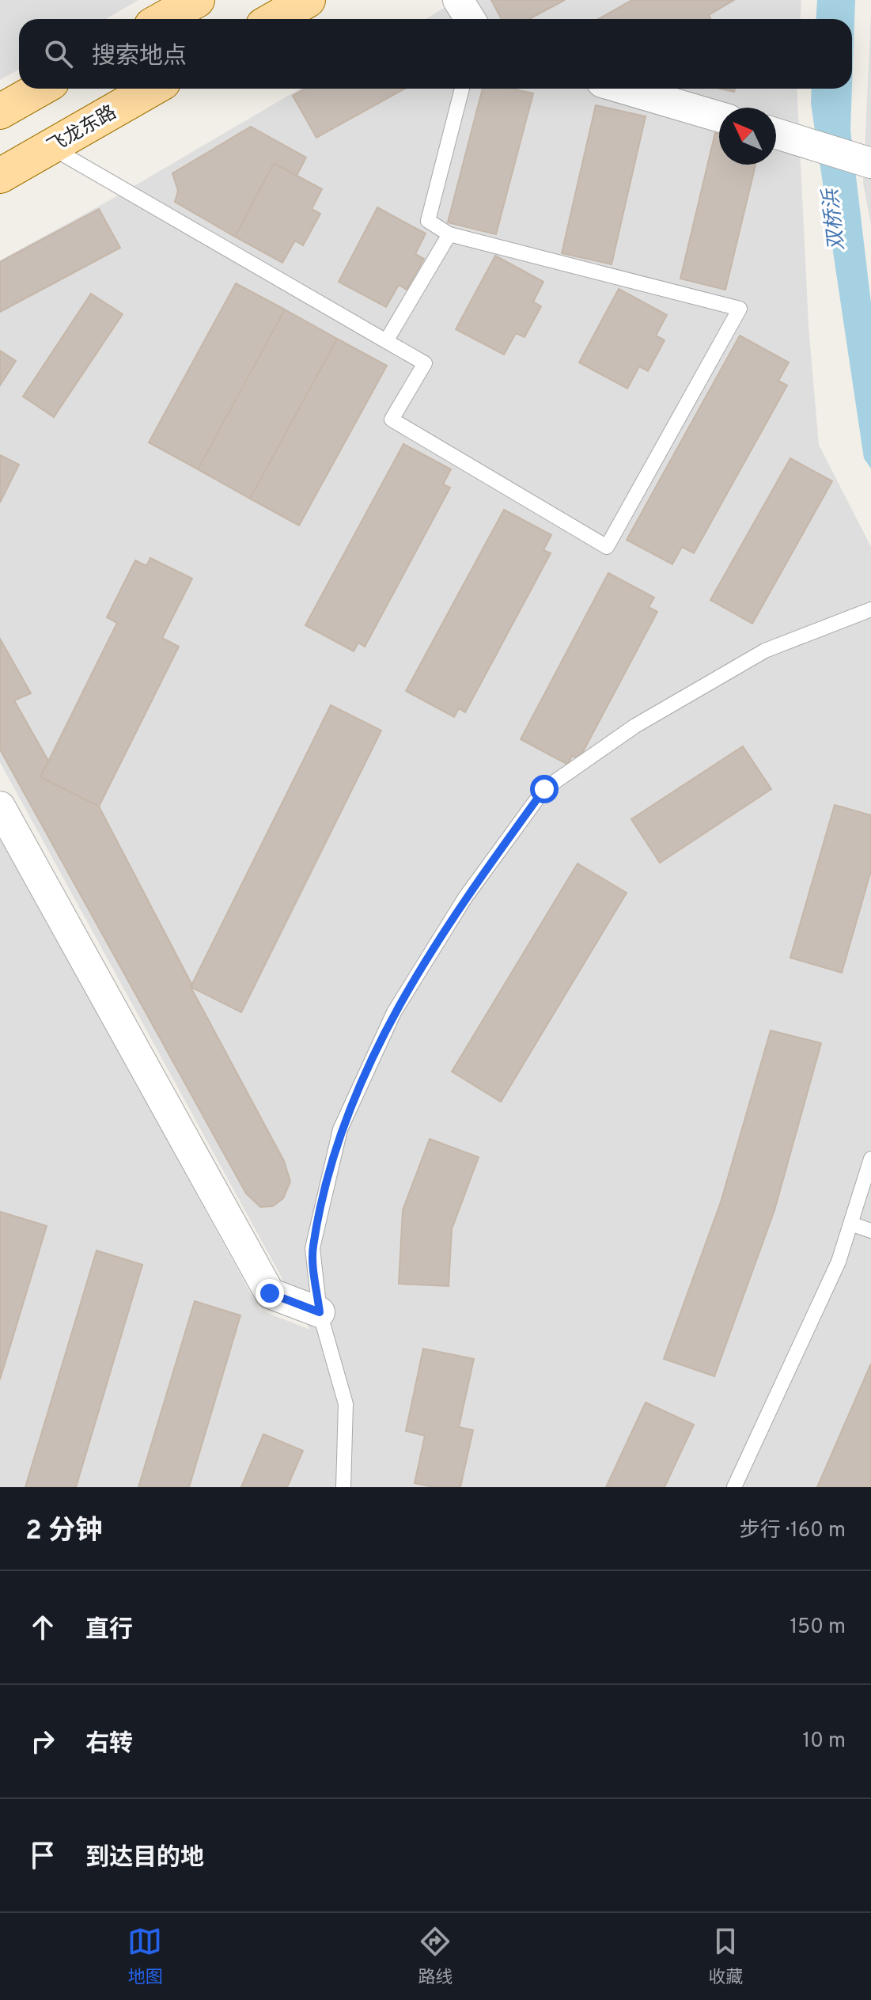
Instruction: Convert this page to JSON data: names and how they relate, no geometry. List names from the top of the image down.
{
  "streets": {
    "main road": ["飞龙东路"]
  },
  "water": ["双桥浜"],
  "north": "top left",
  "page": {
    "search": "搜索地点",
    "heading": ["2 分钟", "步行 · 160 m"],
    "list": [
      ["直行", "150 m"],
      ["右转", "10 m"],
      "到达目的地"
    ],
    "nav": ["地图", "路线", "收藏"]
  }
}
